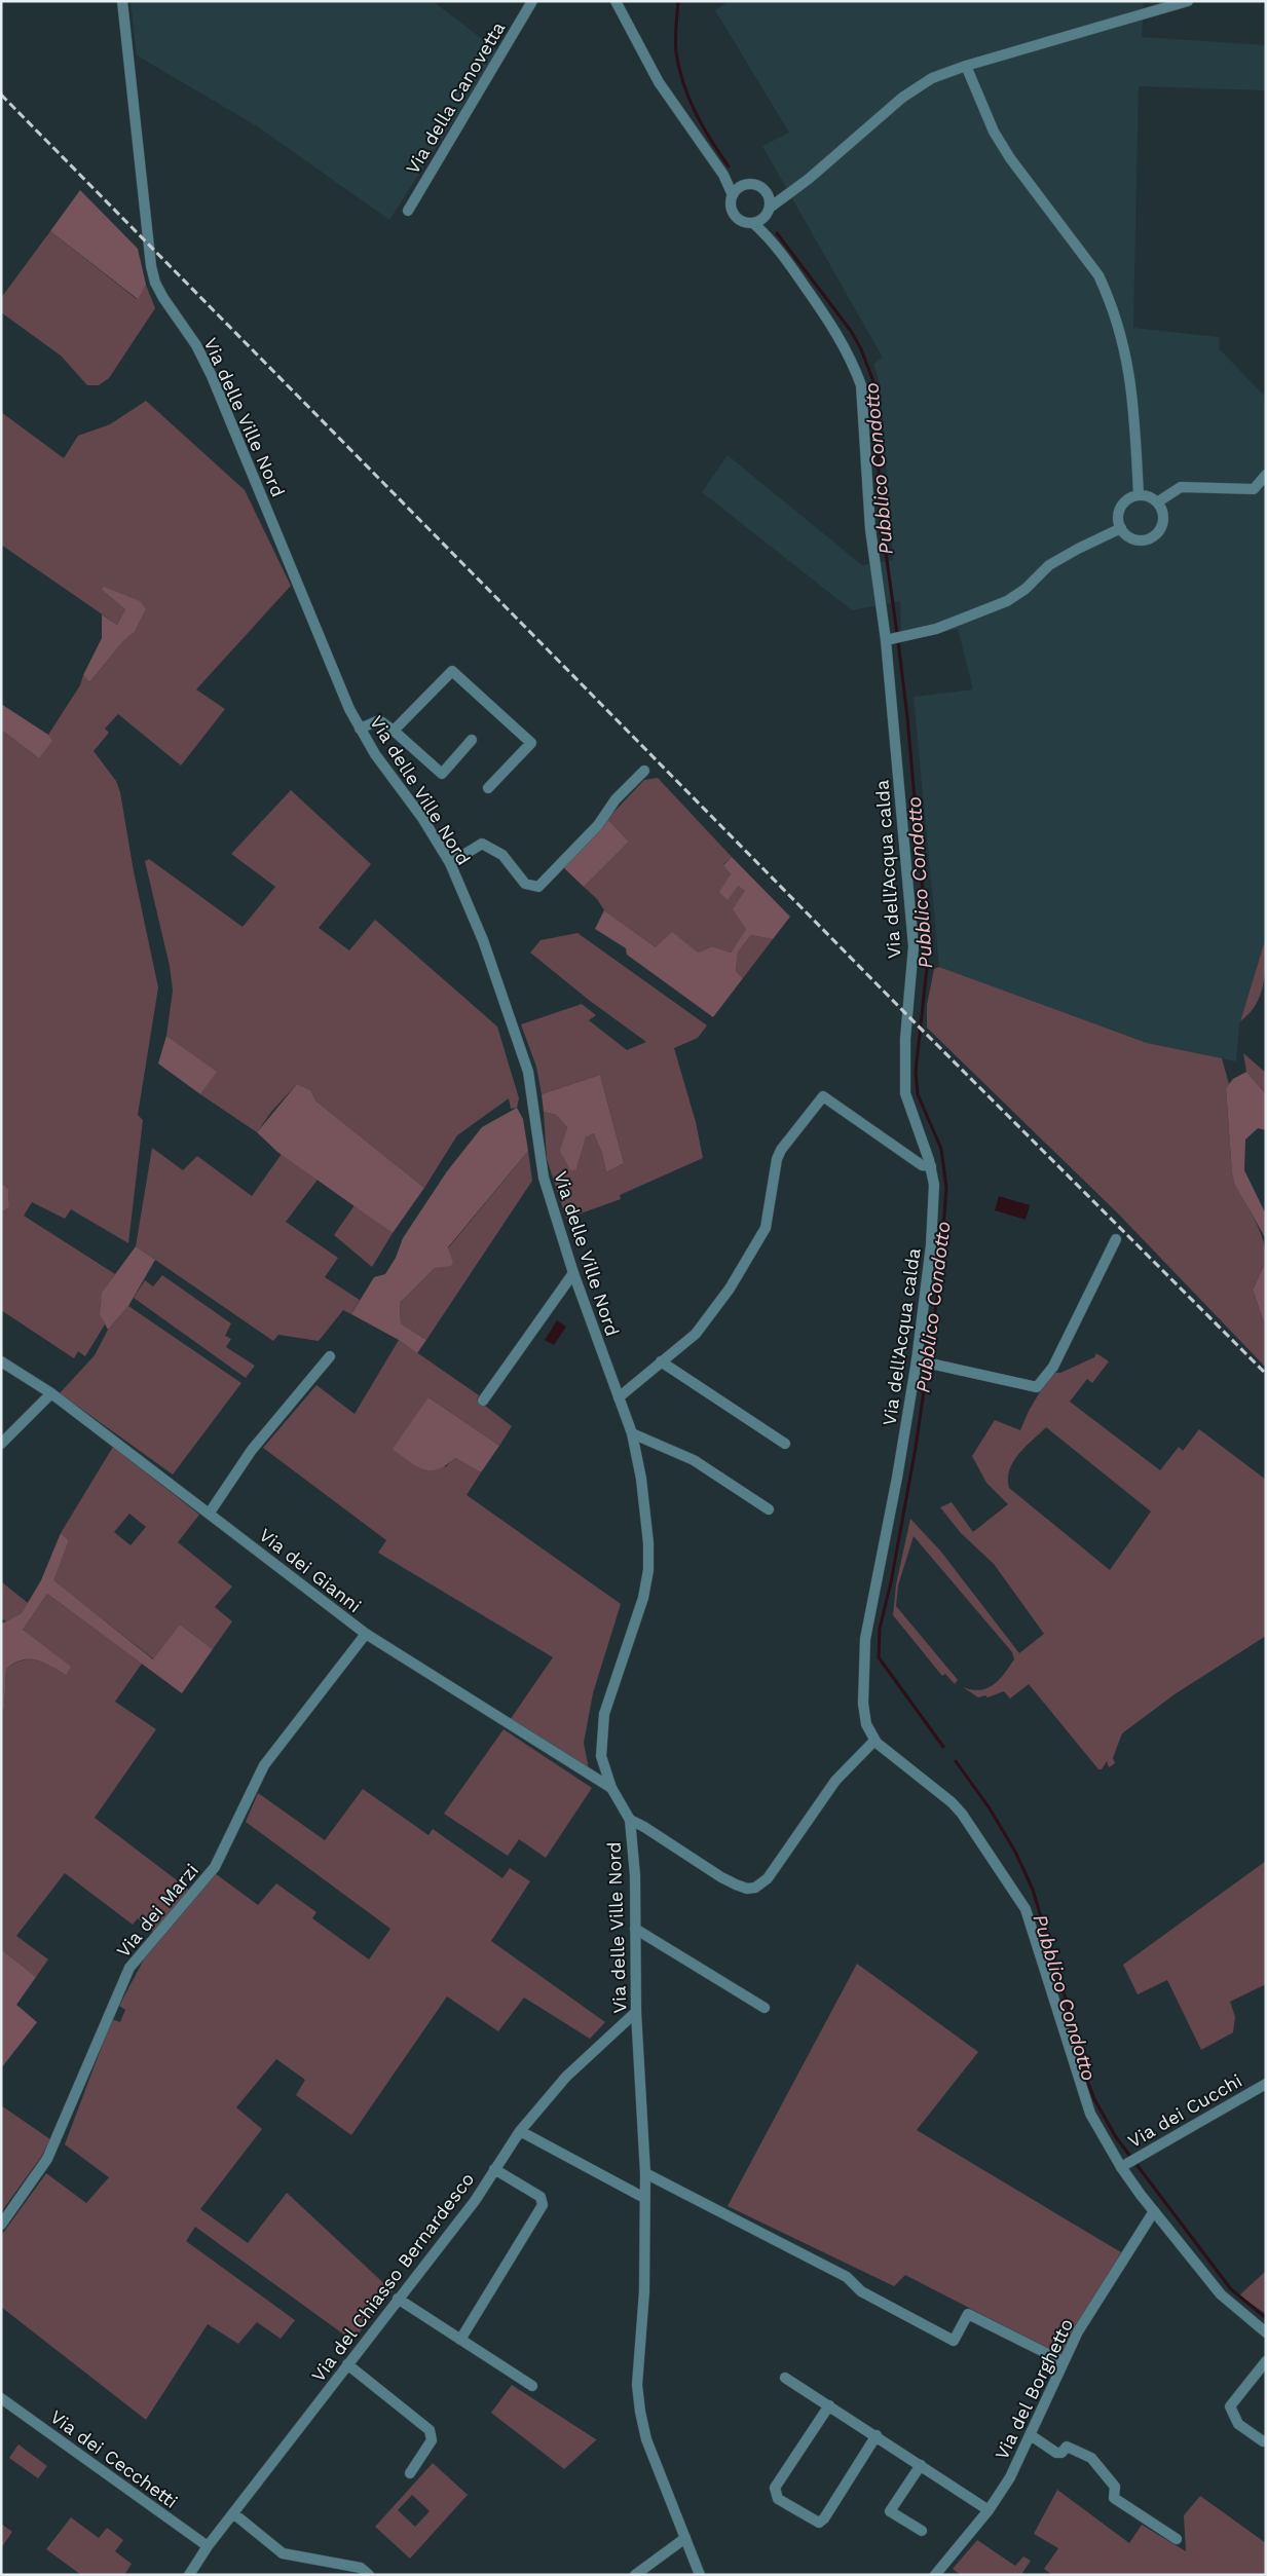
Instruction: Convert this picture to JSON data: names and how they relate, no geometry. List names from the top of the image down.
{
  "streets": {
    "street": [
      "Via della Canovetta",
      "Via delle Ville Nord",
      "Via dell'Acqua calda",
      "Via dei Gianni",
      "Via dei Marzi",
      "Via dei Cucchi",
      "Via del Chiasso Bernardesco",
      "Via del Borghetto",
      "Via dei Cecchetti"
    ]
  },
  "crossings": [
    ["Via delle Ville Nord", "Via dei Gianni"],
    ["Via delle Ville Nord", "Via del Chiasso Bernardesco"],
    ["Via dell'Acqua calda", "Via dei Cucchi"],
    ["Via dell'Acqua calda", "Via del Borghetto"],
    ["Via dei Gianni", "Via dei Marzi"],
    ["Via del Chiasso Bernardesco", "Via dei Cecchetti"]
  ],
  "water": ["Pubblico Condotto"]
}
